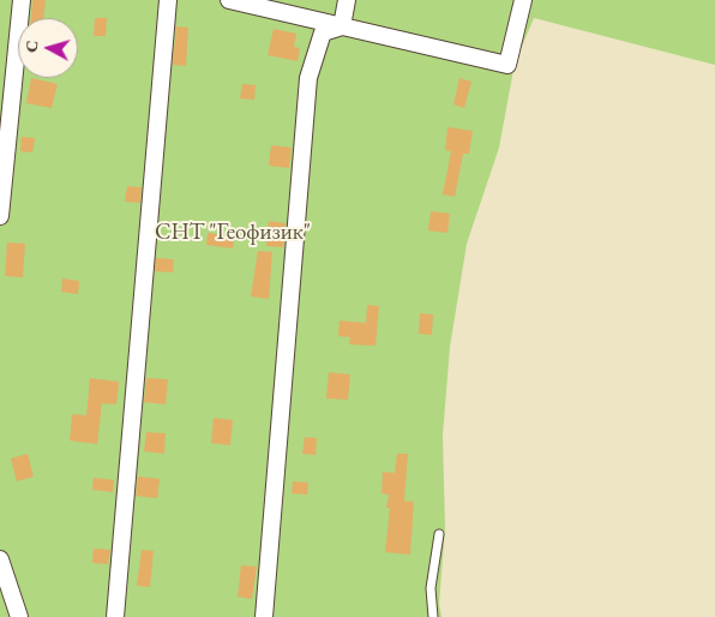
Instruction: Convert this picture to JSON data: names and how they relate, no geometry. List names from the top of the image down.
{
  "parks": ["СНТ \"Геофизик\""],
  "north": "left"
}
